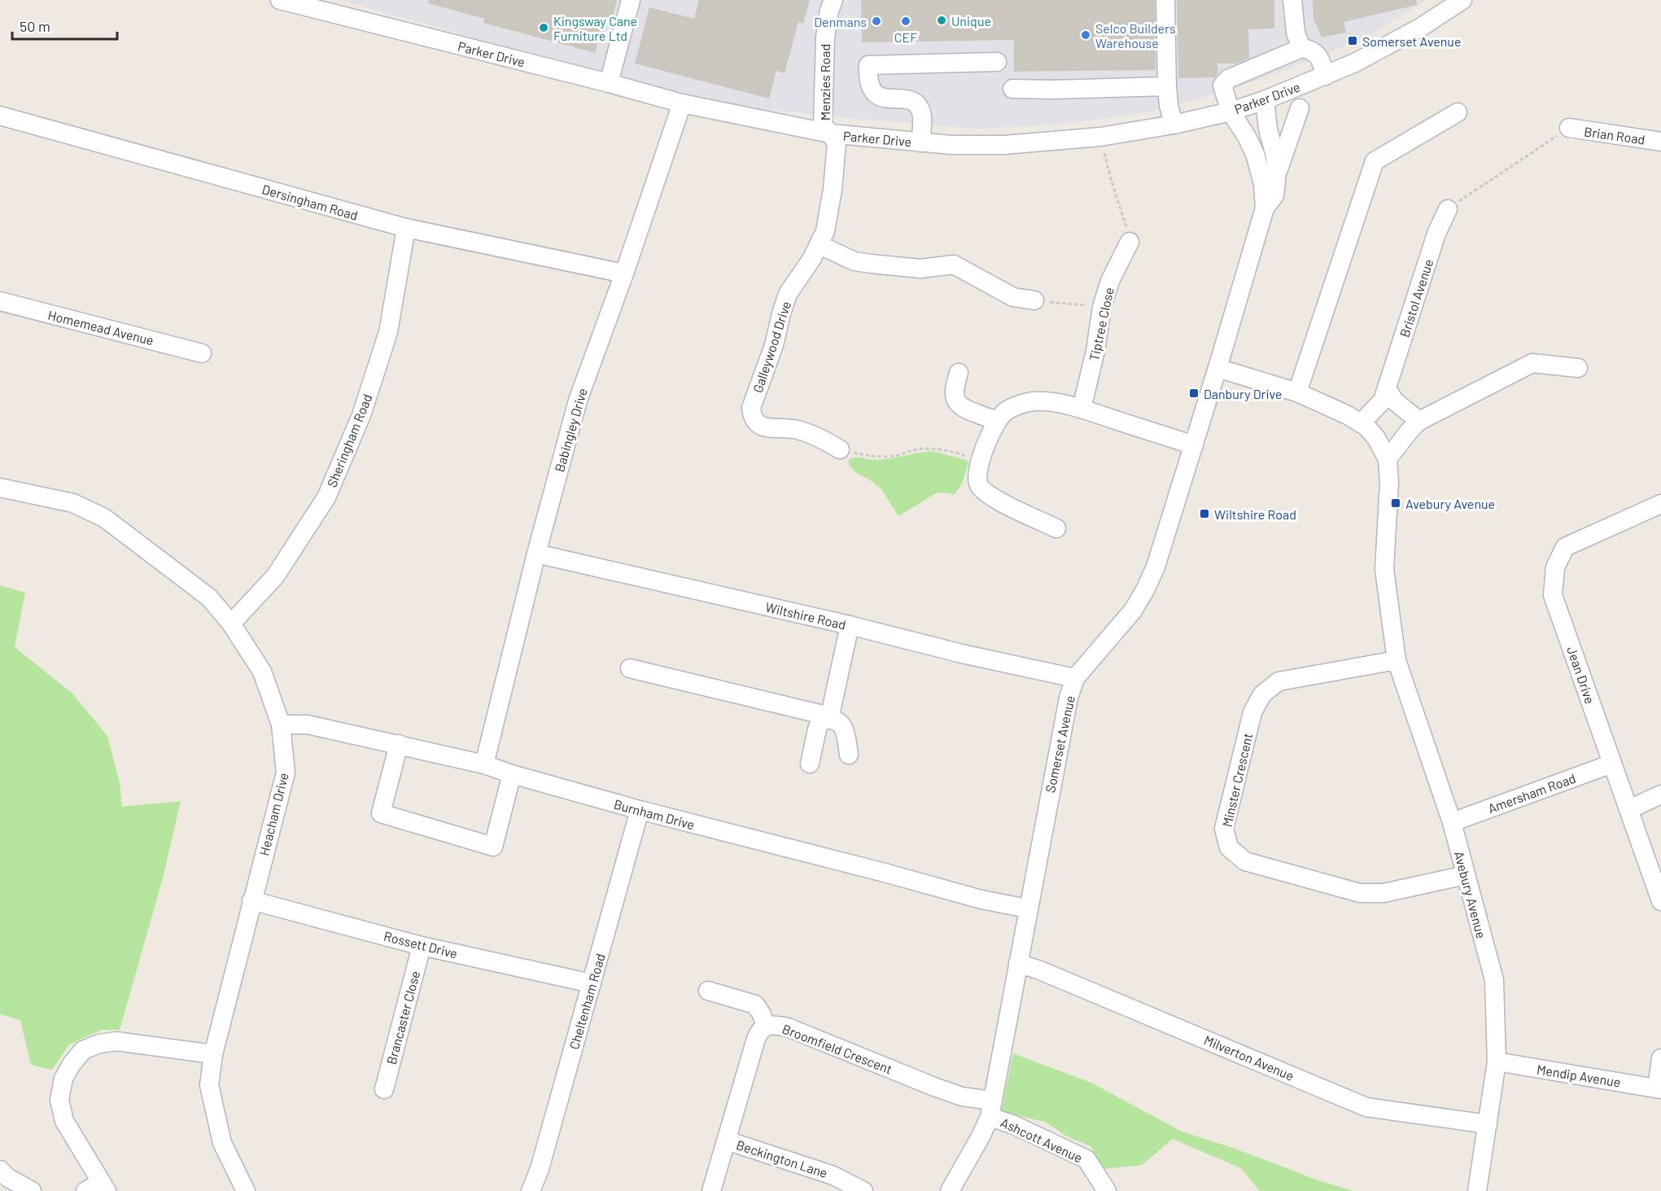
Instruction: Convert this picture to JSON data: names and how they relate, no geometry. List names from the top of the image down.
{
  "streets": {
    "street": [
      "Parker Drive",
      "Menzies Road",
      "Brian Road",
      "Dersingham Road",
      "Bristol Avenue",
      "Tiptree Close",
      "Homemead Avenue",
      "Galleywood Drive",
      "Babingley Drive",
      "Sheringham Road",
      "Wiltshire Road",
      "Jean Drive",
      "Somerset Avenue",
      "Minster Crescent",
      "Amersham Road",
      "Heacham Drive",
      "Burnham Drive",
      "Avebury Avenue",
      "Rossett Drive",
      "Cheltenham Road",
      "Brancaster Close",
      "Broomfield Crescent",
      "Milverton Avenue",
      "Mendip Avenue",
      "Ashcott Avenue",
      "Beckington Lane"
    ]
  },
  "crossings": [
    ["Parker Drive", "Menzies Road"],
    ["Parker Drive", "Galleywood Drive"],
    ["Parker Drive", "Babingley Drive"],
    ["Parker Drive", "Somerset Avenue"],
    ["Menzies Road", "Galleywood Drive"],
    ["Dersingham Road", "Babingley Drive"],
    ["Dersingham Road", "Sheringham Road"],
    ["Bristol Avenue", "Avebury Avenue"],
    ["Babingley Drive", "Wiltshire Road"],
    ["Babingley Drive", "Burnham Drive"],
    ["Sheringham Road", "Heacham Drive"],
    ["Wiltshire Road", "Somerset Avenue"],
    ["Jean Drive", "Amersham Road"],
    ["Somerset Avenue", "Burnham Drive"],
    ["Somerset Avenue", "Avebury Avenue"],
    ["Somerset Avenue", "Broomfield Crescent"],
    ["Somerset Avenue", "Milverton Avenue"],
    ["Somerset Avenue", "Ashcott Avenue"],
    ["Minster Crescent", "Avebury Avenue"],
    ["Amersham Road", "Avebury Avenue"],
    ["Heacham Drive", "Burnham Drive"],
    ["Heacham Drive", "Rossett Drive"],
    ["Burnham Drive", "Cheltenham Road"],
    ["Avebury Avenue", "Milverton Avenue"],
    ["Avebury Avenue", "Mendip Avenue"],
    ["Rossett Drive", "Cheltenham Road"],
    ["Rossett Drive", "Brancaster Close"],
    ["Broomfield Crescent", "Ashcott Avenue"],
    ["Broomfield Crescent", "Beckington Lane"]
  ],
  "places": {
    "other": [
      "Unique",
      "Denmans",
      "CEF",
      "Kingsway Cane Furniture Ltd",
      "Selco Builders Warehouse"
    ],
    "transit": [
      "Somerset Avenue",
      "Danbury Drive",
      "Avebury Avenue",
      "Wiltshire Road"
    ]
  },
  "scale_bar": "50 m"
}
